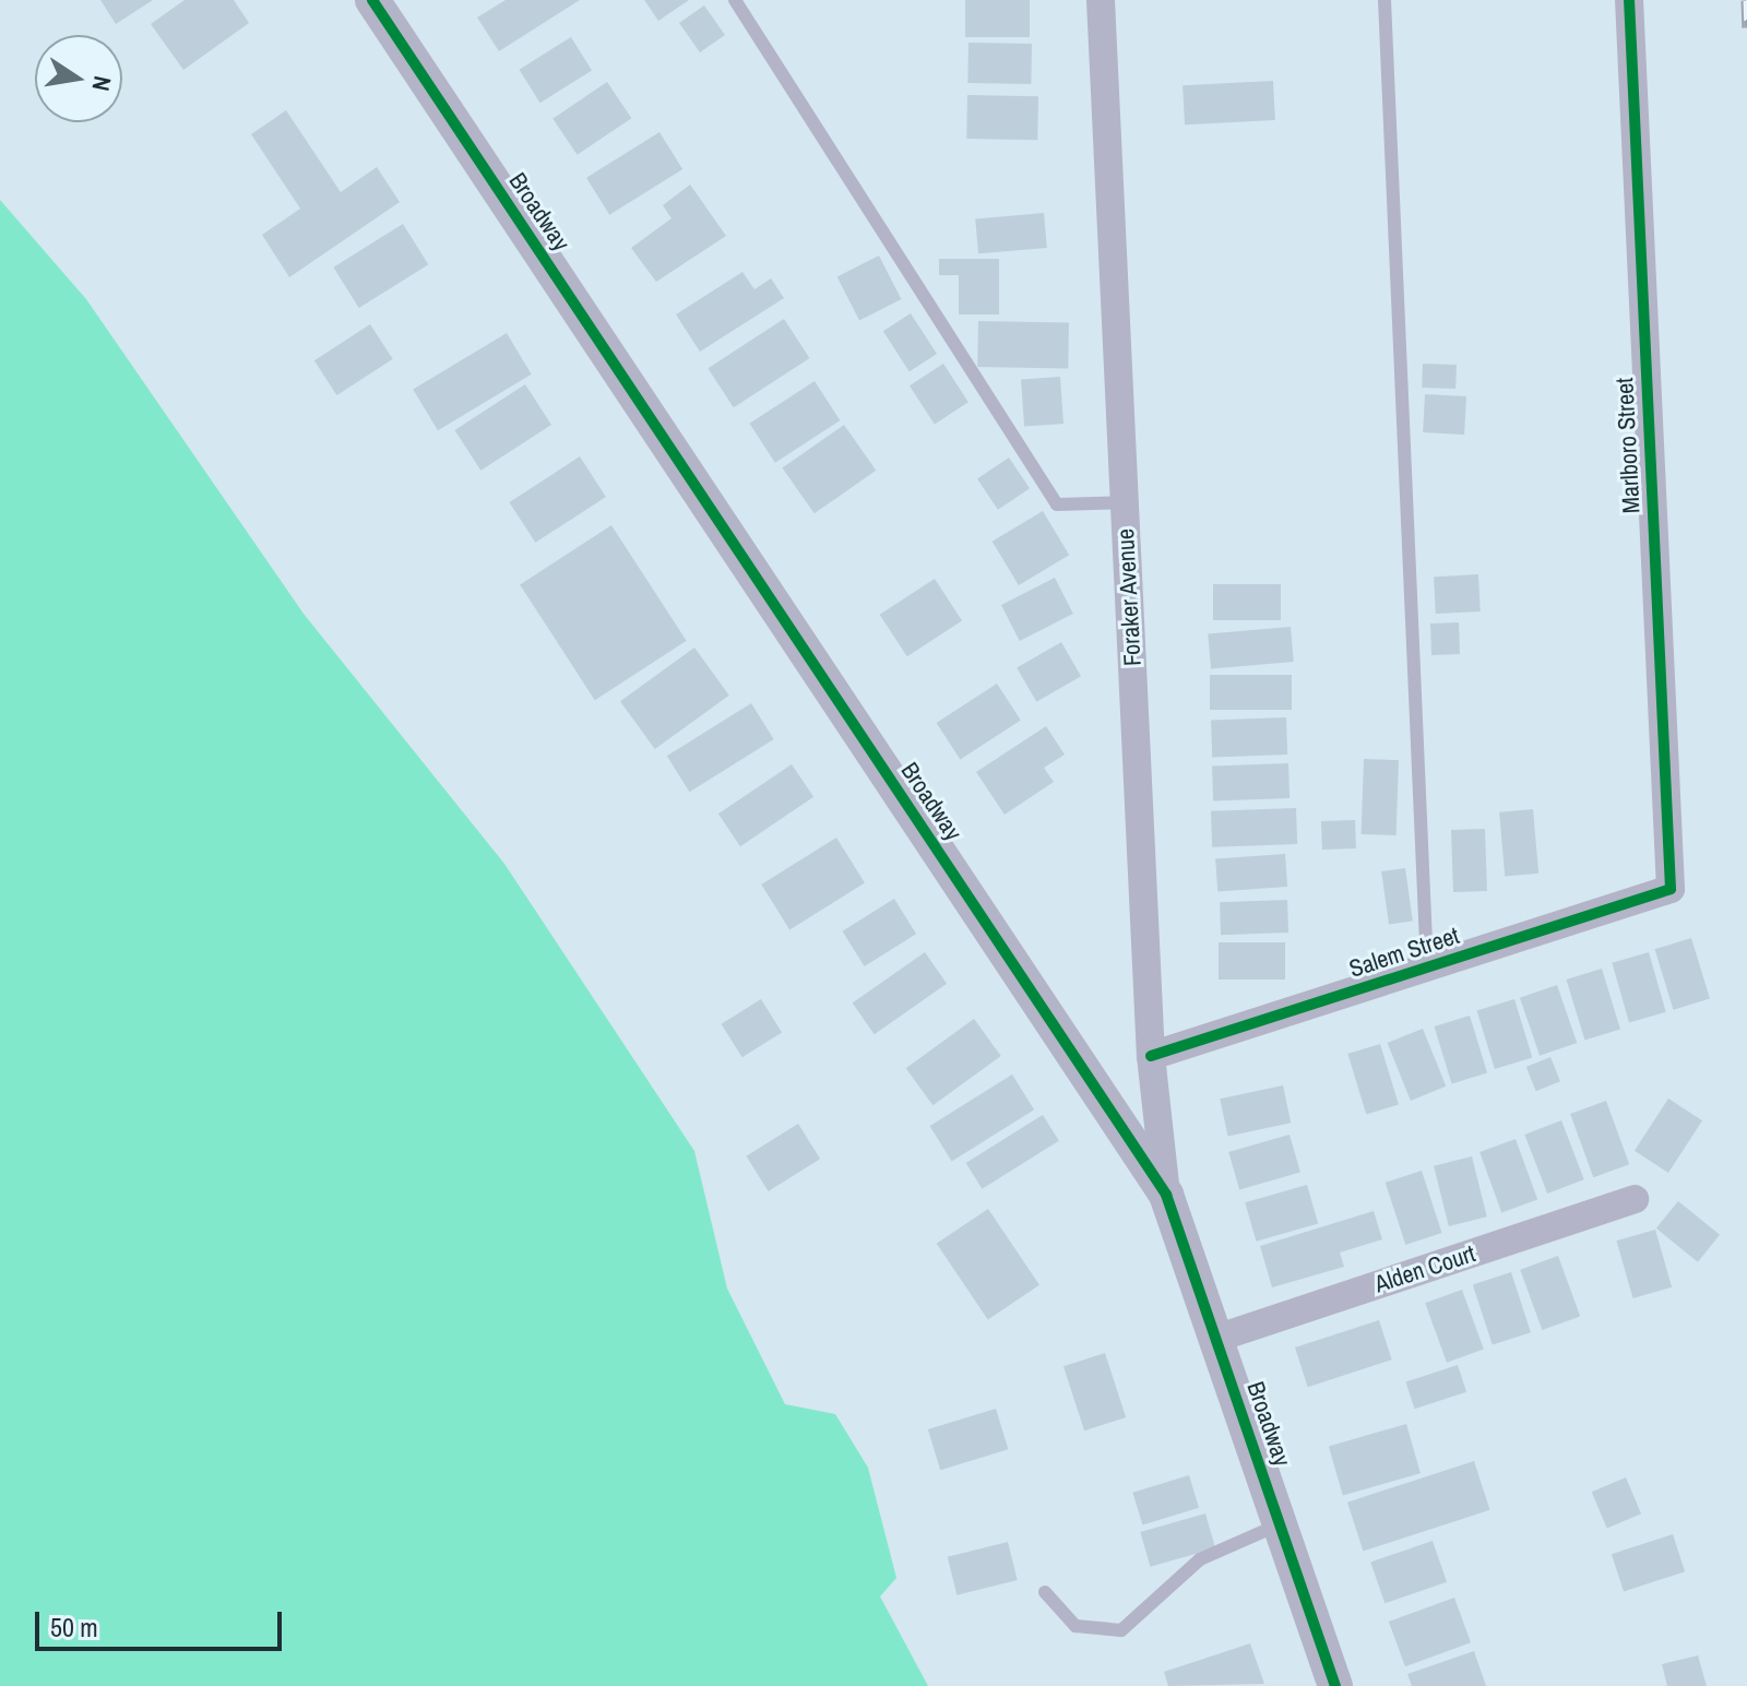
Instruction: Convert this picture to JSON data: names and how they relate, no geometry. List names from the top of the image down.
{
  "streets": {
    "street": [
      "Broadway",
      "Marlboro Street",
      "Foraker Avenue",
      "Salem Street",
      "Alden Court"
    ]
  },
  "crossings": [
    ["Broadway", "Foraker Avenue"],
    ["Broadway", "Alden Court"],
    ["Marlboro Street", "Salem Street"],
    ["Foraker Avenue", "Salem Street"]
  ],
  "scale_bar": "50 m",
  "north": "right"
}
